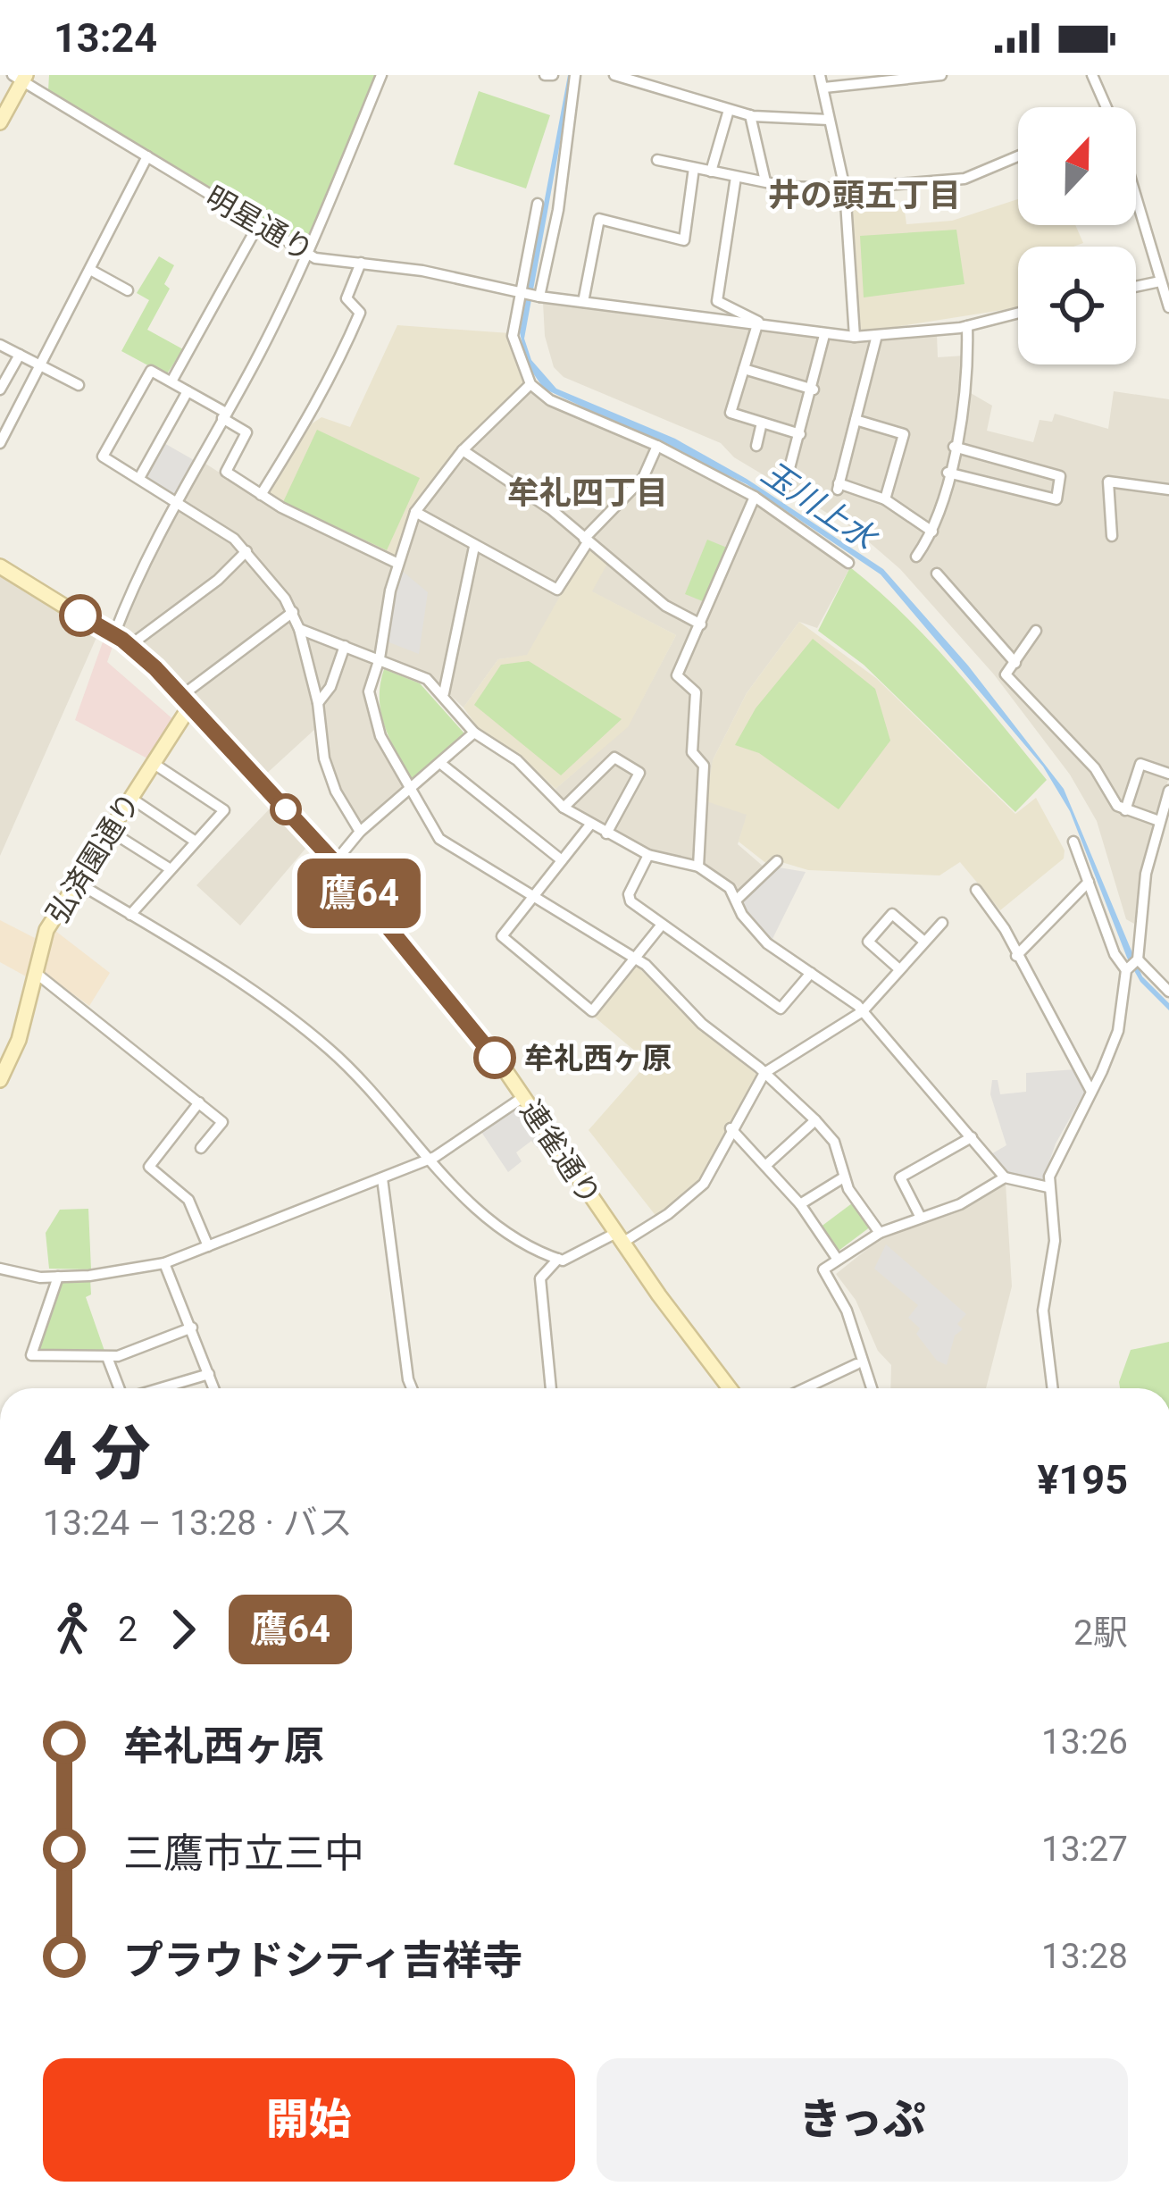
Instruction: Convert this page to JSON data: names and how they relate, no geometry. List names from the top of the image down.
{
  "streets": {
    "main road": ["弘済園通り", "連雀通り"],
    "street": ["明星通り"]
  },
  "crossings": [
    ["弘済園通り", "連雀通り"]
  ],
  "districts": ["井の頭五丁目", "牟礼四丁目"],
  "water": ["玉川上水"],
  "places": ["牟礼西ヶ原"],
  "lines": ["bus line 鷹64"],
  "north": "top",
  "page": {
    "status": "13:24",
    "on_map": "鷹64",
    "heading": ["4 分", "13:24 – 13:28 · バス", "¥195"],
    "legs": ["2", "鷹64", "2駅"],
    "list": [
      {
        "name": "牟礼西ヶ原",
        "value": "13:26"
      },
      {
        "name": "三鷹市立三中",
        "value": "13:27"
      },
      {
        "name": "プラウドシティ吉祥寺",
        "value": "13:28"
      }
    ],
    "buttons": ["開始", "きっぷ"]
  }
}
